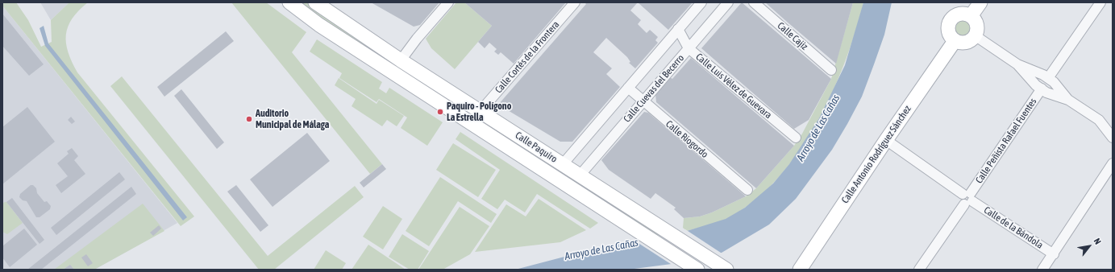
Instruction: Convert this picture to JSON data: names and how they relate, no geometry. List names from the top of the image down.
{
  "streets": {
    "main road": ["Calle Paquiro", "Calle Antonio Rodríguez Sánchez"],
    "street": [
      "Calle Cajiz",
      "Calle Cortés de la Frontera",
      "Calle Luis Vélez de Guevara",
      "Calle Cuevas del Becerro",
      "Calle Riogordo",
      "Calle Peñista Rafael Fuentes",
      "Calle de la Bándola"
    ]
  },
  "crossings": [
    ["Calle Cortés de la Frontera", "Calle Paquiro"],
    ["Calle Luis Vélez de Guevara", "Calle Cuevas del Becerro"],
    ["Calle Cuevas del Becerro", "Calle Riogordo"],
    ["Calle Cuevas del Becerro", "Calle Paquiro"],
    ["Calle Peñista Rafael Fuentes", "Calle de la Bándola"],
    ["Calle Antonio Rodríguez Sánchez", "Calle de la Bándola"]
  ],
  "water": ["Arroyo de Las Cañas"],
  "places": ["Paquiro - Polígono La Estrella", "Auditorio Municipal de Málaga"],
  "north": "top right"
}
